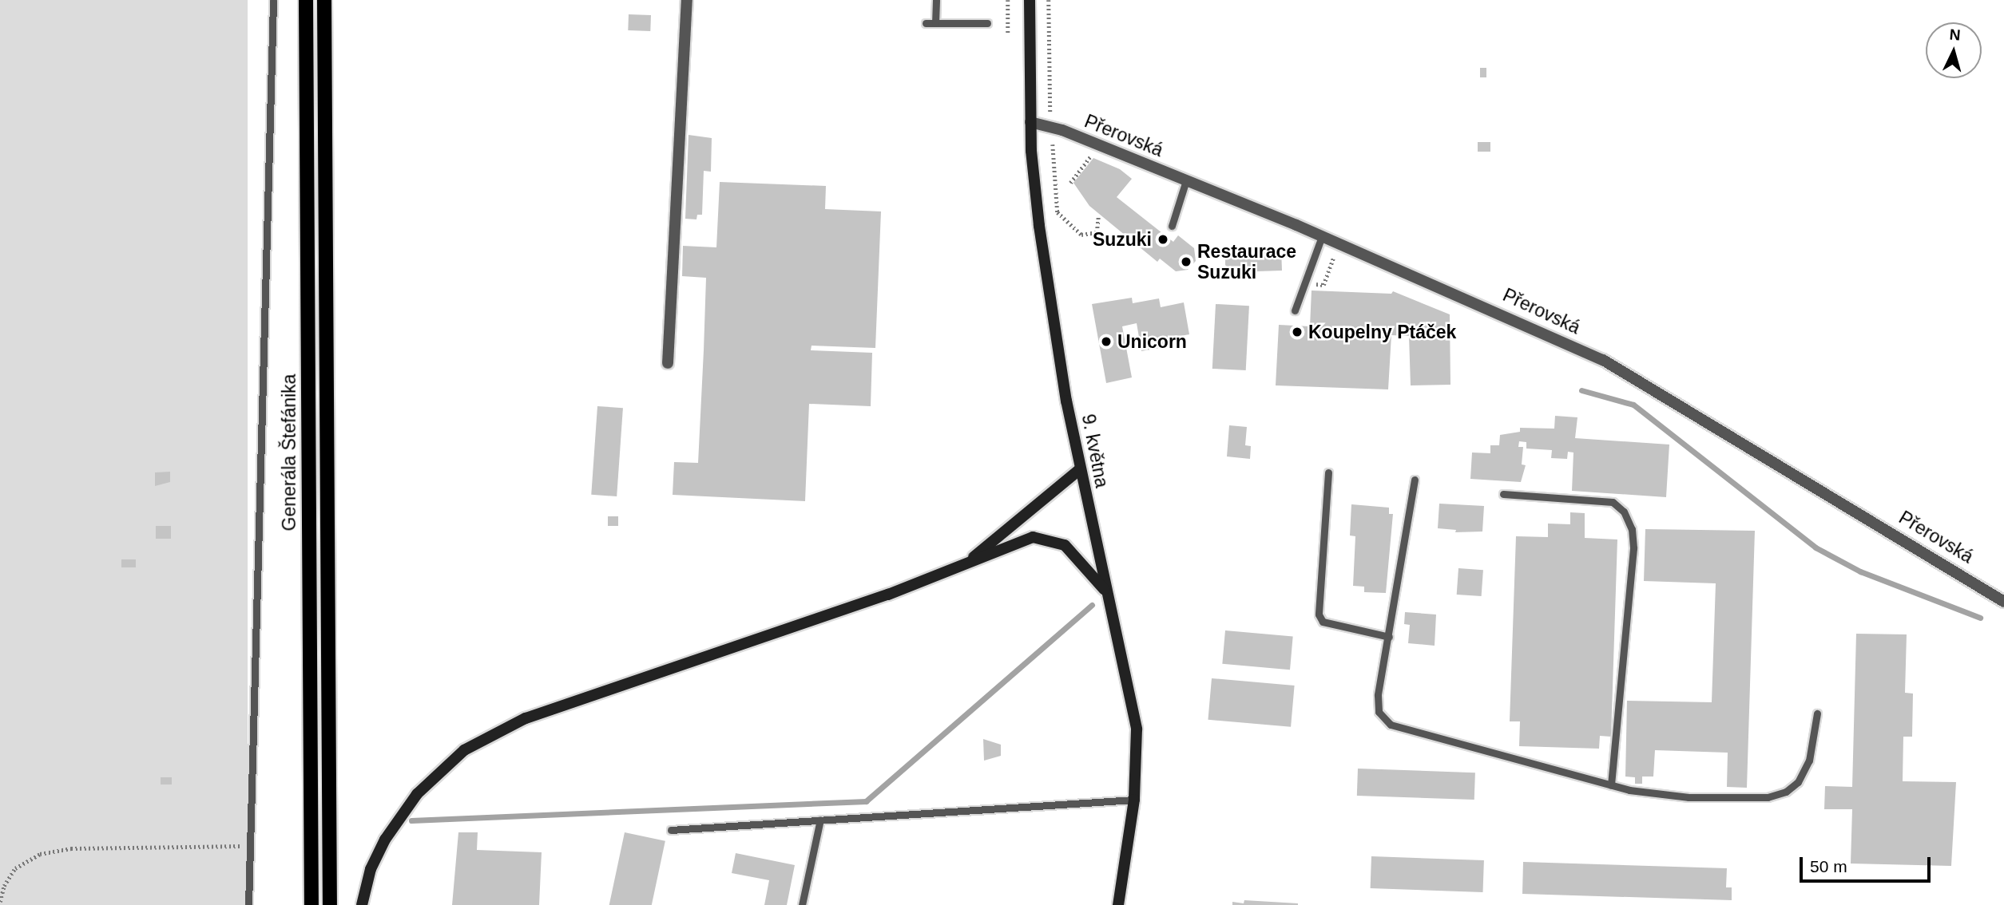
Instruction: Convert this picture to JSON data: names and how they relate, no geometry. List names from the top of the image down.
{
  "streets": {
    "main road": ["9. května", "Generála Štefánika"],
    "street": ["Přerovská"]
  },
  "crossings": [
    ["Přerovská", "9. května"]
  ],
  "places": [
    "Suzuki",
    "Restaurace Suzuki",
    "Koupelny Ptáček",
    "Unicorn"
  ],
  "scale_bar": "50 m",
  "north": "top"
}
